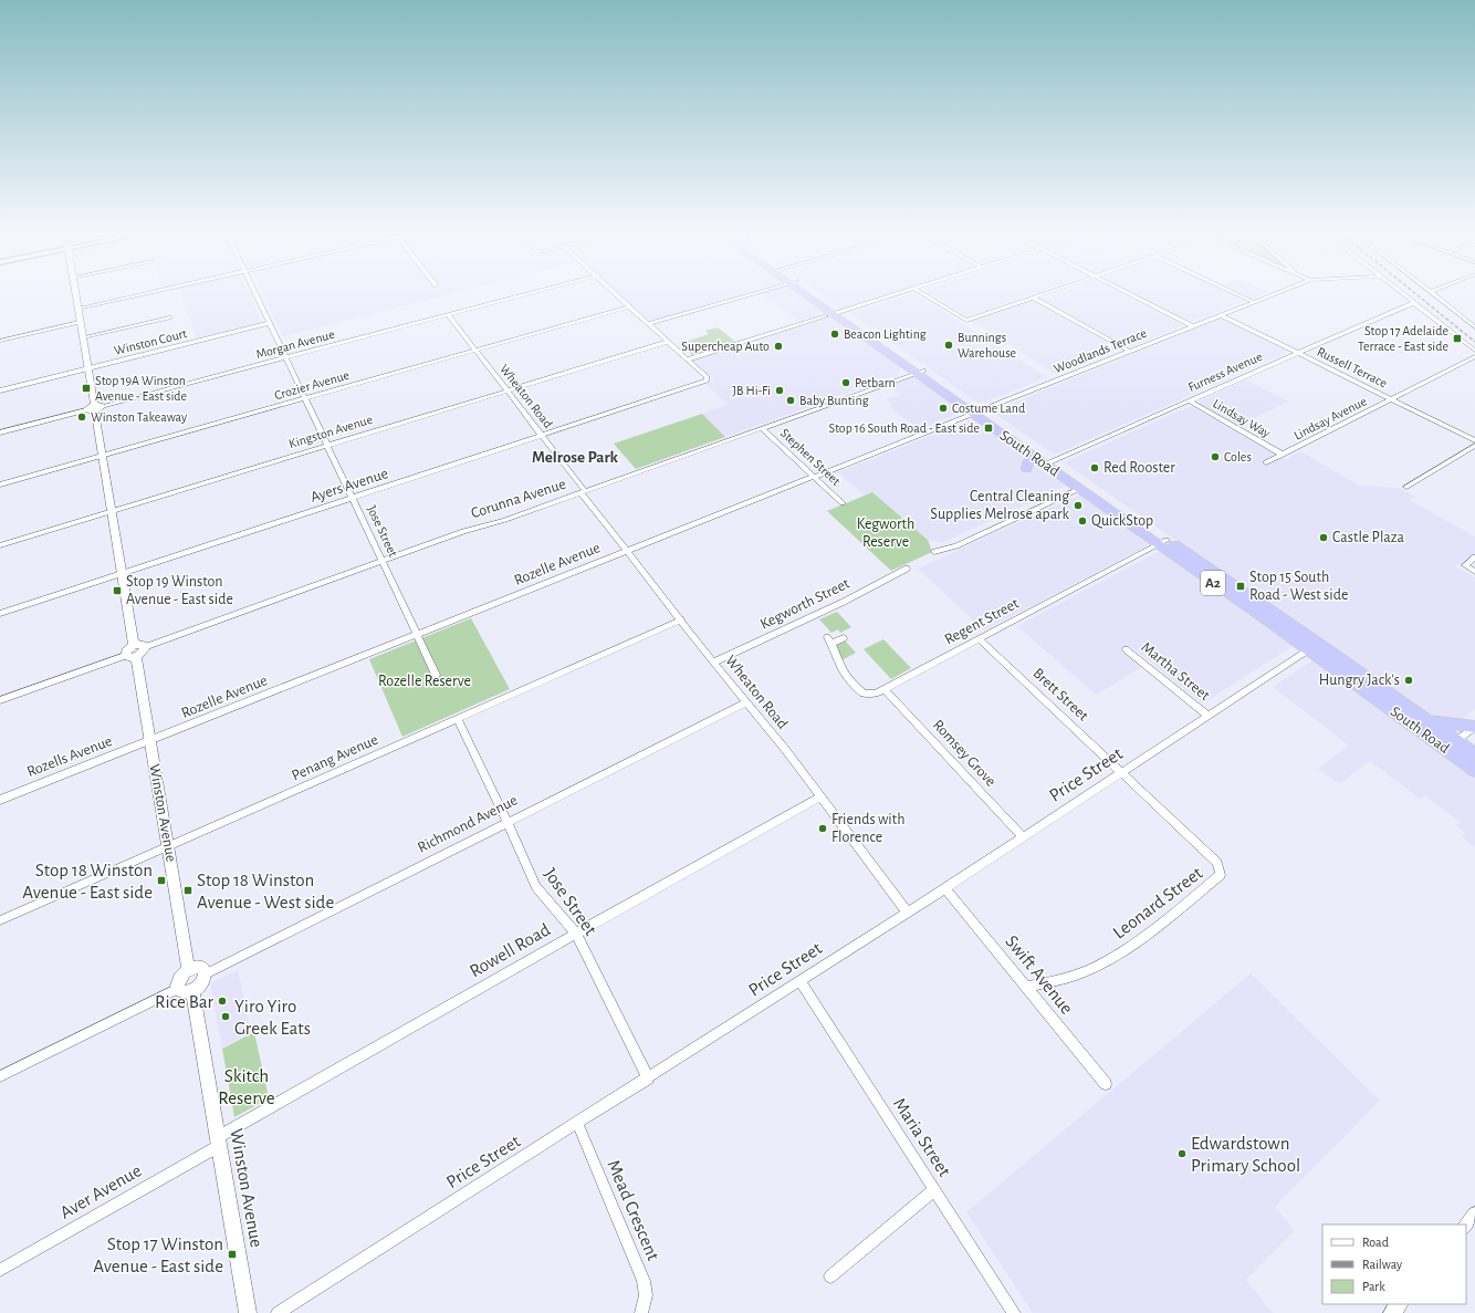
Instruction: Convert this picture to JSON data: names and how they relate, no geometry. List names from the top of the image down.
{
  "streets": {
    "highway": ["South Road", "A2"],
    "street": [
      "Winston Court",
      "Morgan Avenue",
      "Woodlands Terrace",
      "Russell Terrace",
      "Furness Avenue",
      "Crozier Avenue",
      "Wheaton Road",
      "Lindsay Way",
      "Lindsay Avenue",
      "Kingston Avenue",
      "Stephen Street",
      "Ayers Avenue",
      "Corunna Avenue",
      "Jose Street",
      "Rozelle Avenue",
      "Kegworth Street",
      "Regent Street",
      "Martha Street",
      "Brett Street",
      "Romsey Grove",
      "Rozells Avenue",
      "Penang Avenue",
      "Price Street",
      "Winston Avenue",
      "Richmond Avenue",
      "Leonard Street",
      "Rowell Road",
      "Swift Avenue",
      "Maria Street",
      "Aver Avenue",
      "Mead Crescent"
    ]
  },
  "crossings": [
    ["Winston Court", "Jose Street"],
    ["Winston Court", "Winston Avenue"],
    ["Morgan Avenue", "Wheaton Road"],
    ["Morgan Avenue", "Jose Street"],
    ["Morgan Avenue", "Winston Avenue"],
    ["Woodlands Terrace", "Russell Terrace"],
    ["Woodlands Terrace", "South Road"],
    ["Woodlands Terrace", "Rozelle Avenue"],
    ["Russell Terrace", "Furness Avenue"],
    ["Russell Terrace", "Lindsay Avenue"],
    ["Furness Avenue", "Lindsay Way"],
    ["Furness Avenue", "South Road"],
    ["Crozier Avenue", "Wheaton Road"],
    ["Crozier Avenue", "Jose Street"],
    ["Crozier Avenue", "Winston Avenue"],
    ["Wheaton Road", "Kingston Avenue"],
    ["Wheaton Road", "Ayers Avenue"],
    ["Wheaton Road", "Corunna Avenue"],
    ["Wheaton Road", "Rozelle Avenue"],
    ["Wheaton Road", "Kegworth Street"],
    ["Wheaton Road", "Penang Avenue"],
    ["Wheaton Road", "Price Street"],
    ["Wheaton Road", "Richmond Avenue"],
    ["Wheaton Road", "Rowell Road"],
    ["Lindsay Way", "Lindsay Avenue"],
    ["Kingston Avenue", "Jose Street"],
    ["Kingston Avenue", "Winston Avenue"],
    ["South Road", "Corunna Avenue"],
    ["South Road", "Rozelle Avenue"],
    ["South Road", "Regent Street"],
    ["South Road", "Price Street"],
    ["Stephen Street", "Corunna Avenue"],
    ["Stephen Street", "Rozelle Avenue"],
    ["Ayers Avenue", "Jose Street"],
    ["Ayers Avenue", "Winston Avenue"],
    ["Corunna Avenue", "Jose Street"],
    ["Jose Street", "Rozelle Avenue"],
    ["Jose Street", "Penang Avenue"],
    ["Jose Street", "Price Street"],
    ["Jose Street", "Richmond Avenue"],
    ["Jose Street", "Rowell Road"],
    ["Rozelle Avenue", "Rozells Avenue"],
    ["Rozelle Avenue", "Winston Avenue"],
    ["Regent Street", "Brett Street"],
    ["Regent Street", "Romsey Grove"],
    ["Martha Street", "Price Street"],
    ["Brett Street", "Price Street"],
    ["Brett Street", "Leonard Street"],
    ["Romsey Grove", "Price Street"],
    ["Rozells Avenue", "Winston Avenue"],
    ["Penang Avenue", "Winston Avenue"],
    ["Price Street", "Leonard Street"],
    ["Price Street", "Swift Avenue"],
    ["Price Street", "Maria Street"],
    ["Price Street", "Mead Crescent"],
    ["Winston Avenue", "Rowell Road"],
    ["Winston Avenue", "Aver Avenue"],
    ["Leonard Street", "Swift Avenue"],
    ["Rowell Road", "Aver Avenue"]
  ],
  "districts": ["Melrose Park"],
  "parks": ["Kegworth Reserve", "Rozelle Reserve", "Skitch Reserve"],
  "places": {
    "other": [
      "Beacon Lighting",
      "Bunnings Warehouse",
      "Supercheap Auto",
      "Petbarn",
      "JB Hi-Fi",
      "Baby Bunting",
      "Costume Land",
      "Winston Takeaway",
      "Coles",
      "Red Rooster",
      "Central Cleaning Supplies Melrose apark",
      "QuickStop",
      "Castle Plaza",
      "Hungry Jack's",
      "Friends with Florence",
      "Rice Bar",
      "Yiro Yiro Greek Eats",
      "Edwardstown Primary School"
    ],
    "transit": [
      "Stop 17 Adelaide Terrace - East side",
      "Stop 19A Winston Avenue - East side",
      "Stop 16 South Road - East side",
      "Stop 15 South Road - West side",
      "Stop 19 Winston Avenue - East side",
      "Stop 18 Winston Avenue - East side",
      "Stop 18 Winston Avenue - West side",
      "Stop 17 Winston Avenue - East side"
    ]
  },
  "legend": ["Road", "Railway", "Park"]
}
